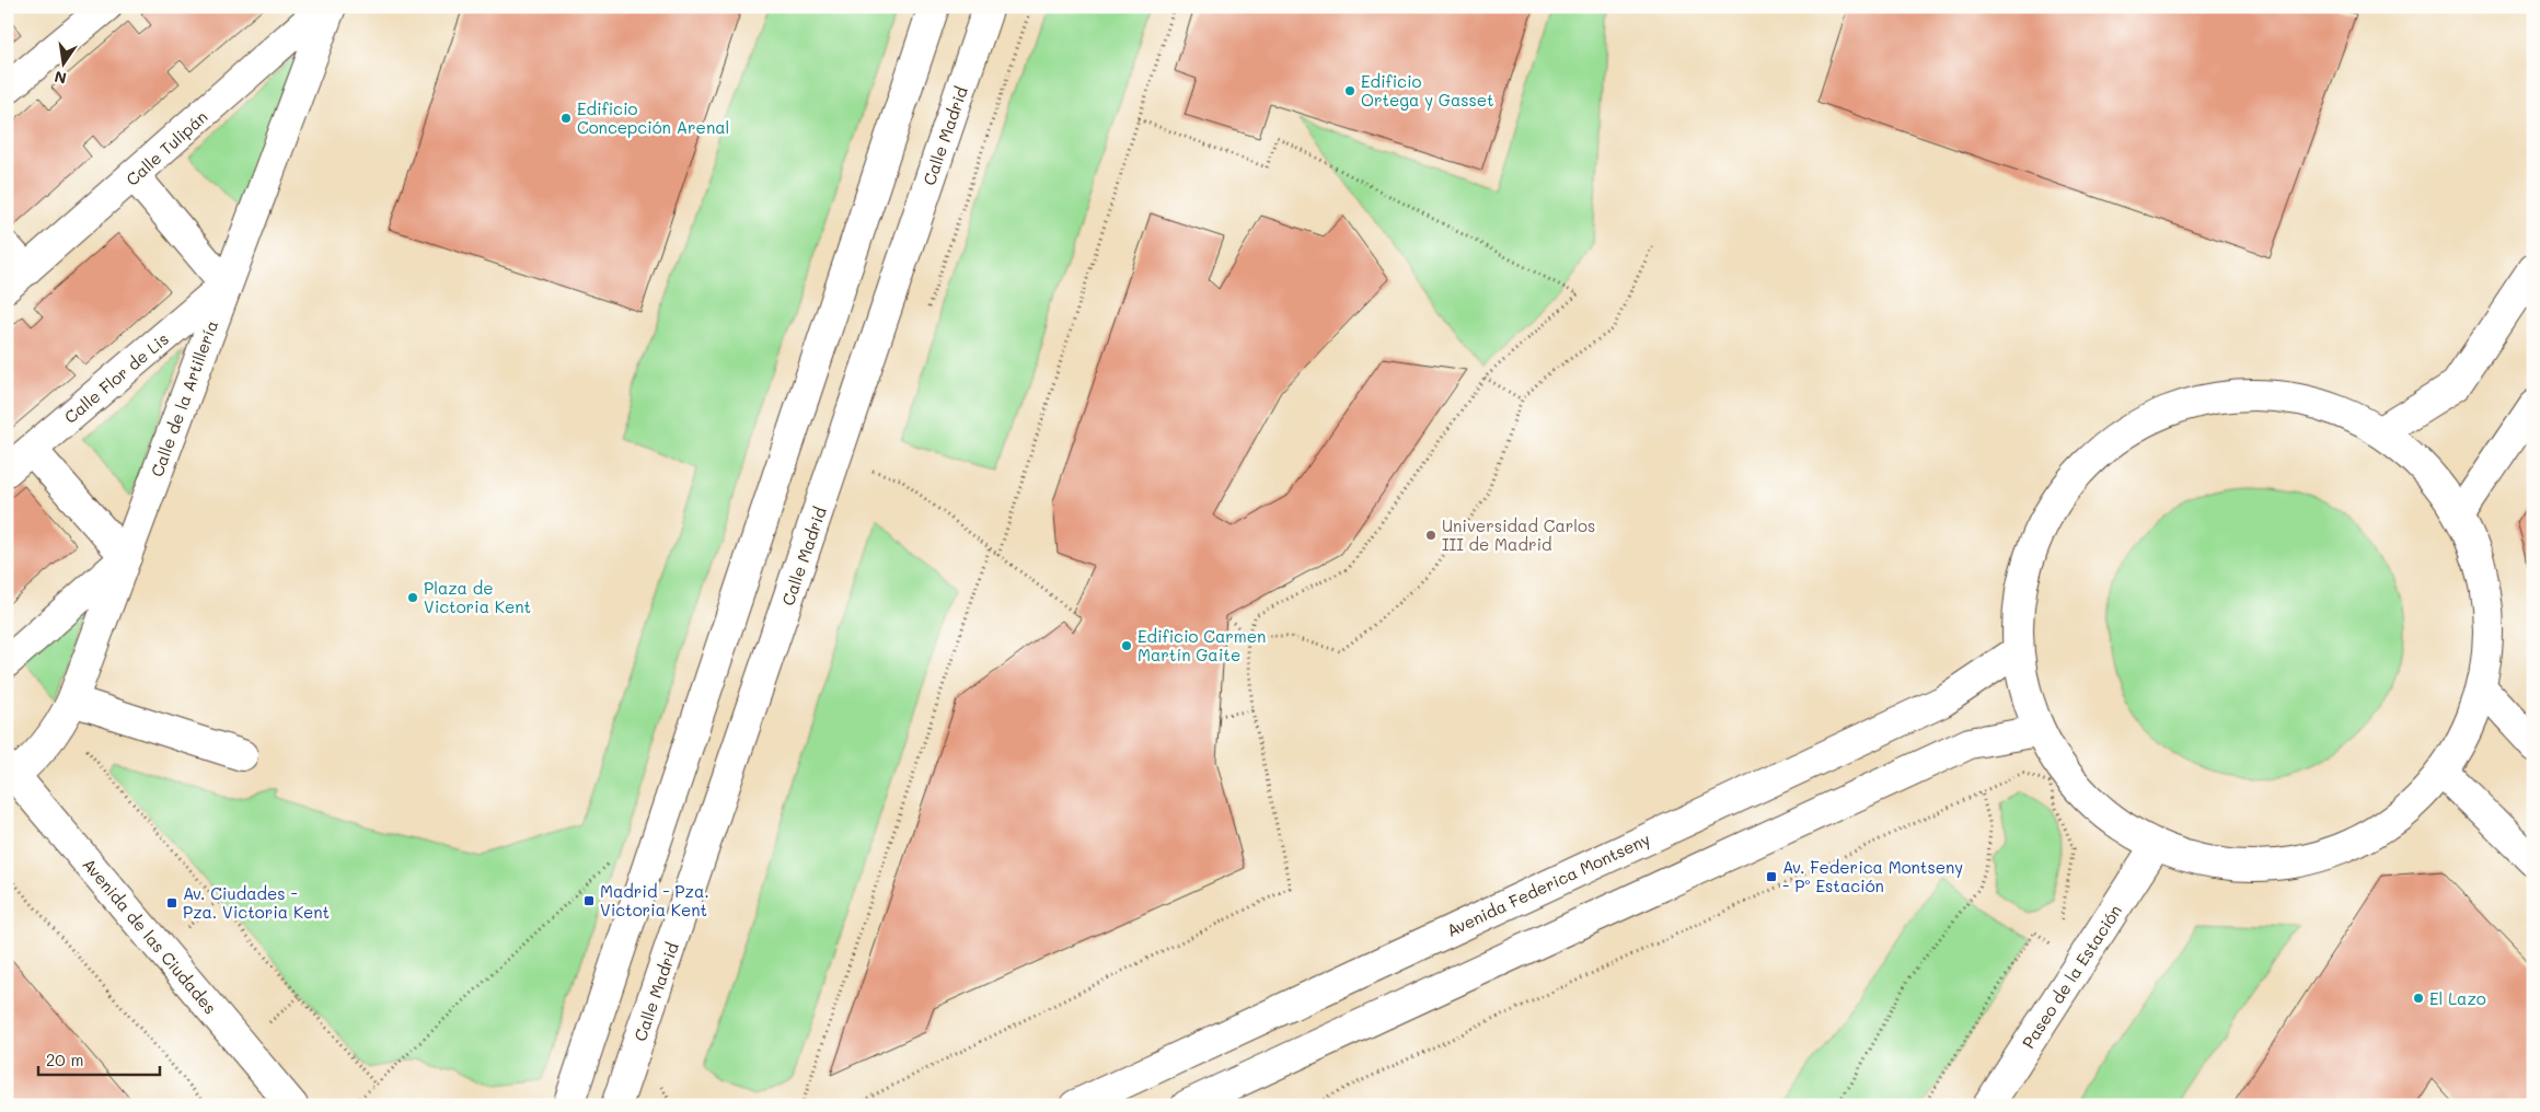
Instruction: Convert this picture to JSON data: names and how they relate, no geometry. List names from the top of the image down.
{
  "streets": {
    "street": [
      "Calle Madrid",
      "Calle Tulipán",
      "Calle Flor de Lis",
      "Calle de la Artillería",
      "Avenida Federica Montseny",
      "Avenida de las Ciudades",
      "Paseo de la Estación"
    ]
  },
  "crossings": [
    ["Calle Flor de Lis", "Calle de la Artillería"],
    ["Calle de la Artillería", "Avenida de las Ciudades"]
  ],
  "places": {
    "other": [
      "Edificio Ortega y Gasset",
      "Edificio Concepción Arenal",
      "Universidad Carlos III de Madrid",
      "Plaza de Victoria Kent",
      "Edificio Carmen Martín Gaite",
      "El Lazo"
    ],
    "transit": ["Av. Federica Montseny - Pº Estación", "Madrid - Pza. Victoria Kent", "Av. Ciudades - Pza. Victoria Kent"]
  },
  "scale_bar": "20 m",
  "north": "bottom"
}
